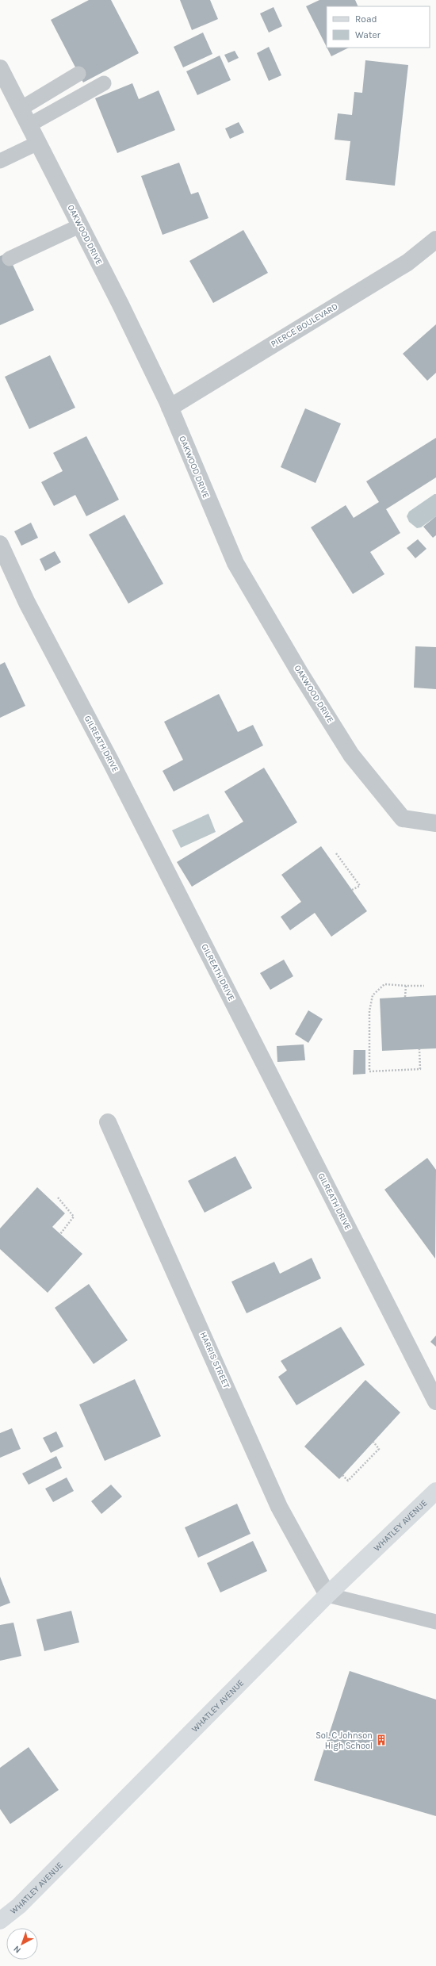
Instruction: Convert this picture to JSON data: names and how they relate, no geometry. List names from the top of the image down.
{
  "streets": {
    "street": [
      "OAKWOOD DRIVE",
      "PIERCE BOULEVARD",
      "GILREATH DRIVE",
      "HARRIS STREET",
      "WHATLEY AVENUE"
    ]
  },
  "crossings": [
    ["OAKWOOD DRIVE", "PIERCE BOULEVARD"],
    ["HARRIS STREET", "WHATLEY AVENUE"]
  ],
  "places": {
    "building": ["Sol. C Johnson High School"]
  },
  "legend": ["Road", "Water"],
  "north": "bottom left"
}
